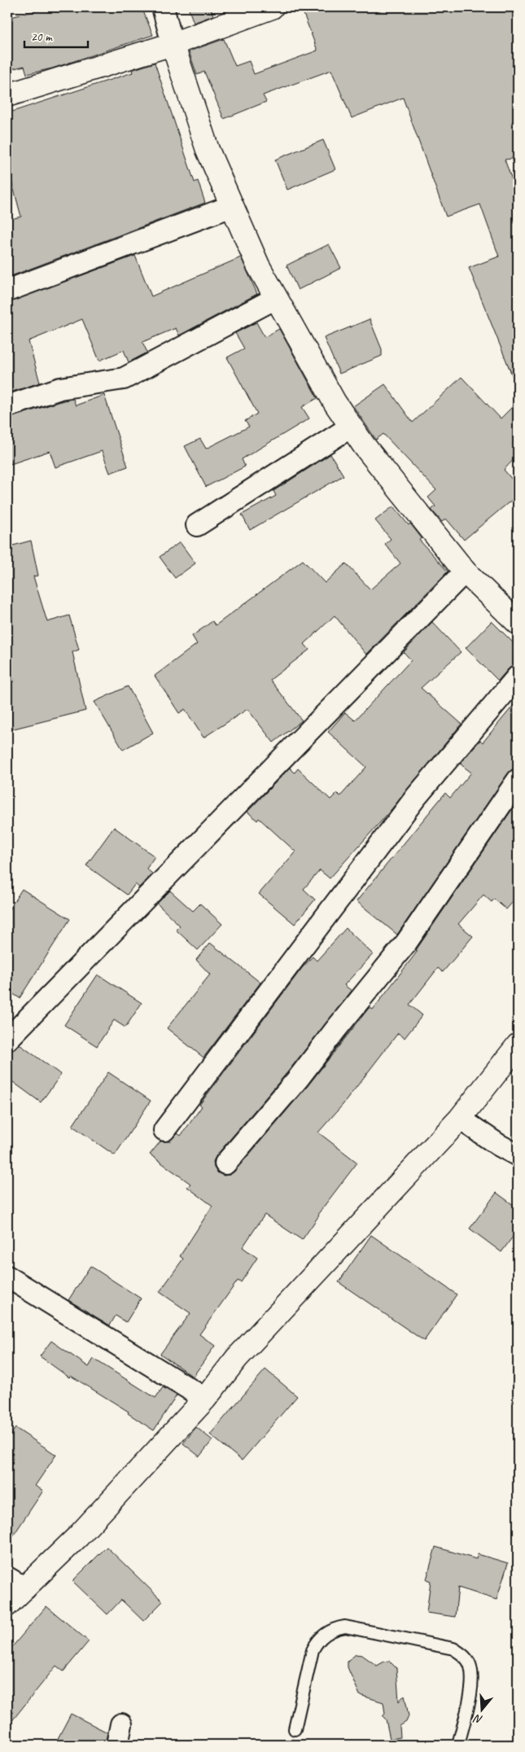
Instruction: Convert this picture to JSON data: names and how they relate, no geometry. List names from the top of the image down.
{
  "scale_bar": "20 m",
  "north": "bottom"
}
